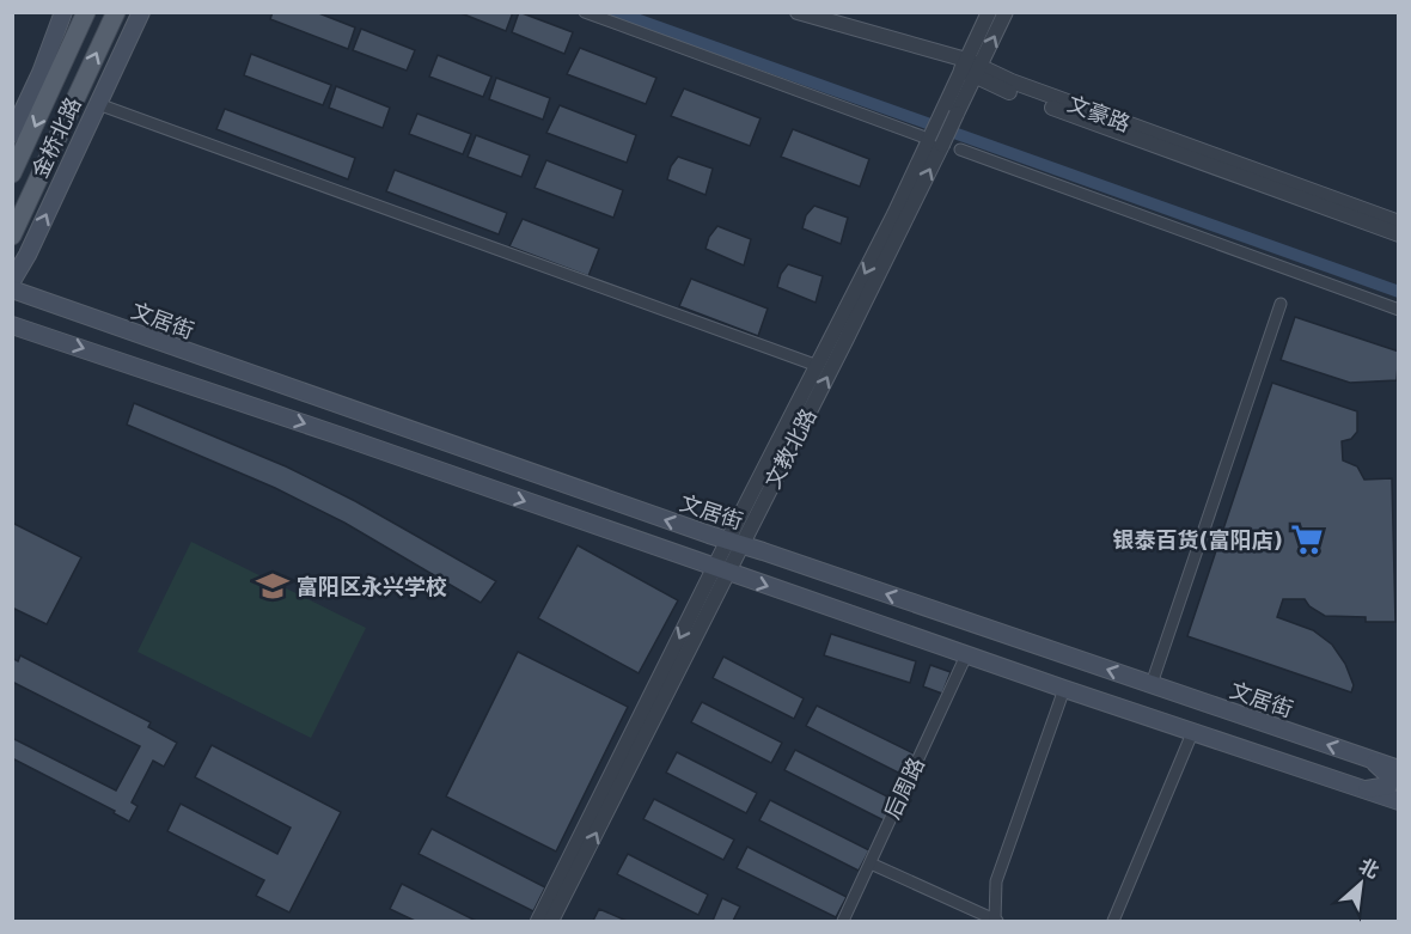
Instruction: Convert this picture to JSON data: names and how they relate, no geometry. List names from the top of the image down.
{
  "streets": {
    "main road": ["金桥北路", "文居街"],
    "street": ["文豪路", "文教北路", "后周路"]
  },
  "crossings": [
    ["文豪路", "文教北路"],
    ["文居街", "文教北路"]
  ],
  "places": {
    "supermarket": ["银泰百货(富阳店)"],
    "school or university": ["富阳区永兴学校"]
  },
  "north": "top right"
}
